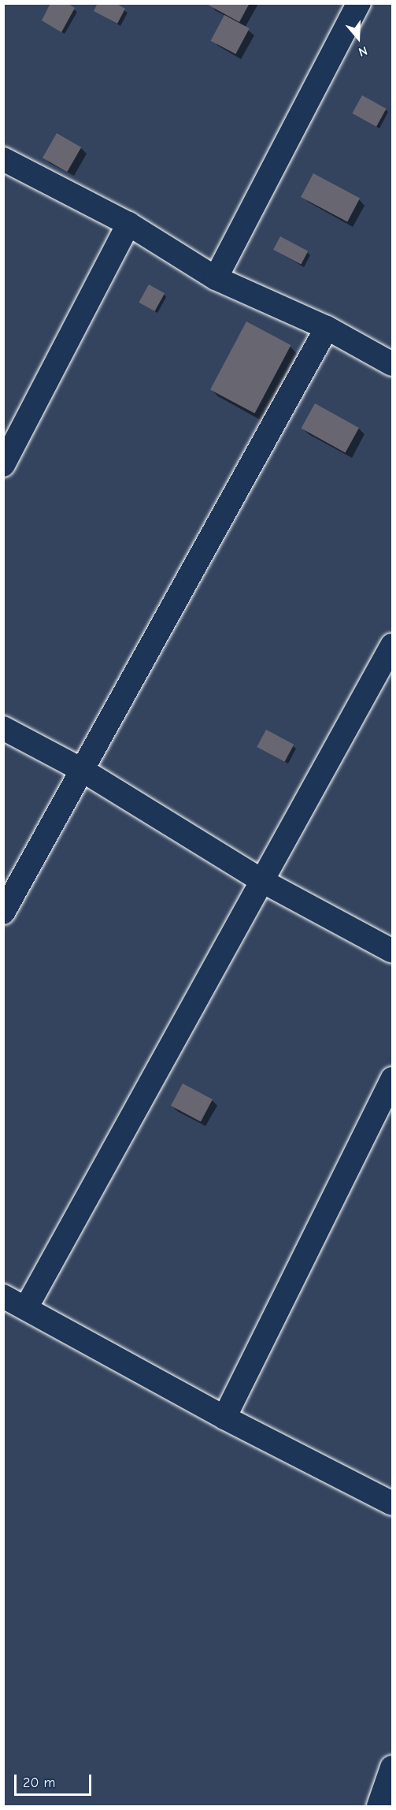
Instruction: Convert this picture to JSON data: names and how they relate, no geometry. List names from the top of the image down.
{
  "scale_bar": "20 m",
  "north": "bottom"
}
